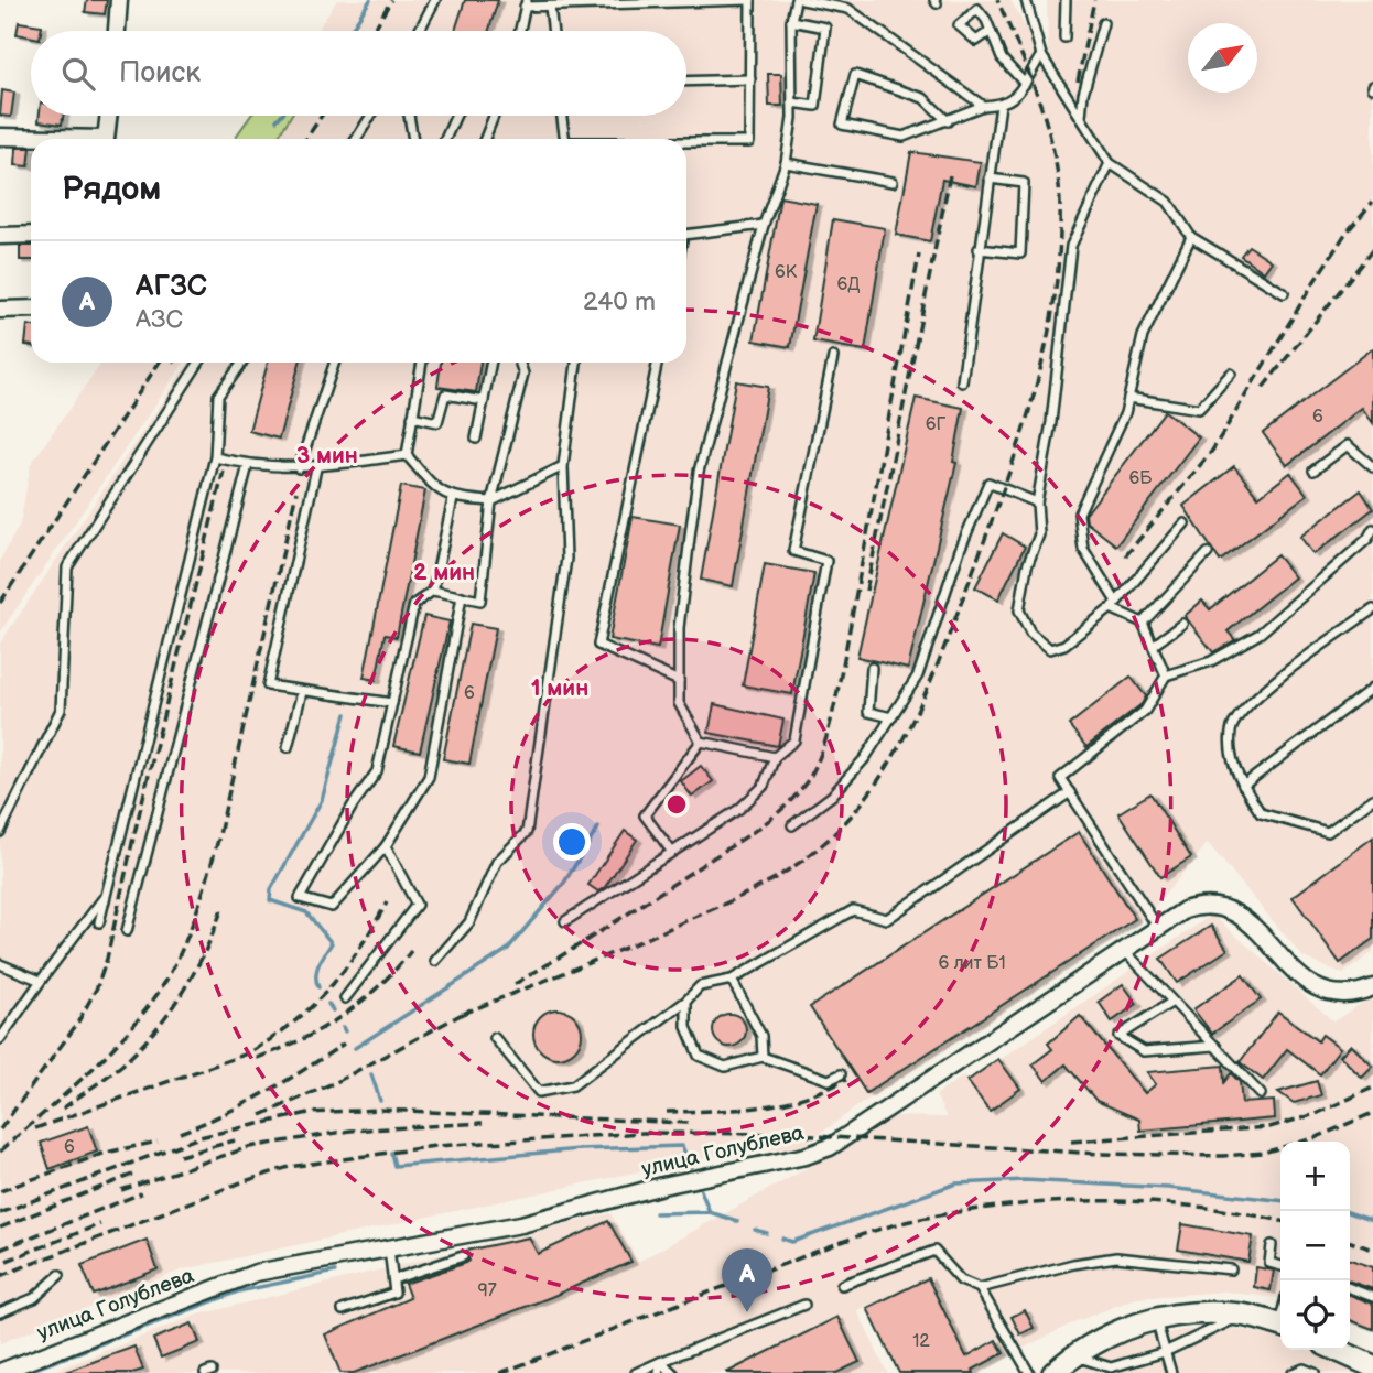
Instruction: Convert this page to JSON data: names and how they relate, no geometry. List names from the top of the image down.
{
  "streets": {
    "street": ["улица Голублева"]
  },
  "house_numbers": [
    "6К",
    "6Д",
    "6",
    "6Г",
    "6Б",
    "6",
    "6 лит Б1",
    "6",
    "97",
    "12"
  ],
  "north": "top right",
  "page": {
    "search": "Поиск",
    "heading": "Рядом",
    "list": [
      {
        "mark": "A",
        "name": "АГЗС",
        "note": "АЗС",
        "value": "240 m"
      }
    ],
    "map_buttons": ["+", "−"],
    "pins": "A"
  },
  "rings": ["3 мин", "2 мин", "1 мин"]
}
